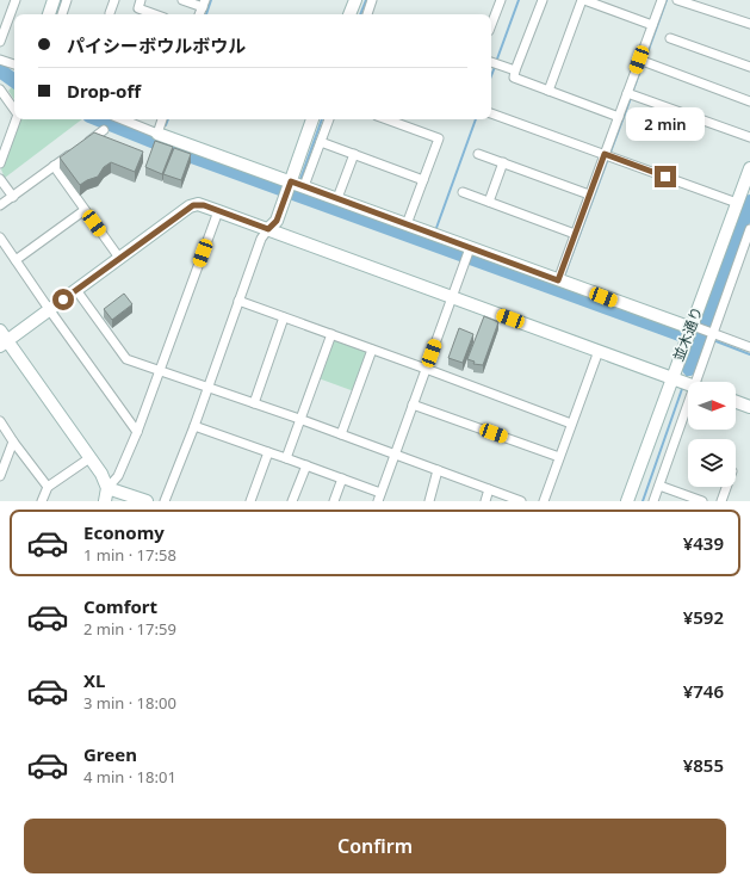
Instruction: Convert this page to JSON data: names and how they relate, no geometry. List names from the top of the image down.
{
  "streets": {
    "street": ["並木通り"]
  },
  "north": "right",
  "page": {
    "banner": ["パイシーボウルボウル", "Drop-off"],
    "bubble": "2 min",
    "list": [
      {
        "name": "Economy",
        "note": "1 min · 17:58",
        "value": "¥439"
      },
      {
        "name": "Comfort",
        "note": "2 min · 17:59",
        "value": "¥592"
      },
      {
        "name": "XL",
        "note": "3 min · 18:00",
        "value": "¥746"
      },
      {
        "name": "Green",
        "note": "4 min · 18:01",
        "value": "¥855"
      }
    ],
    "buttons": "Confirm"
  }
}
